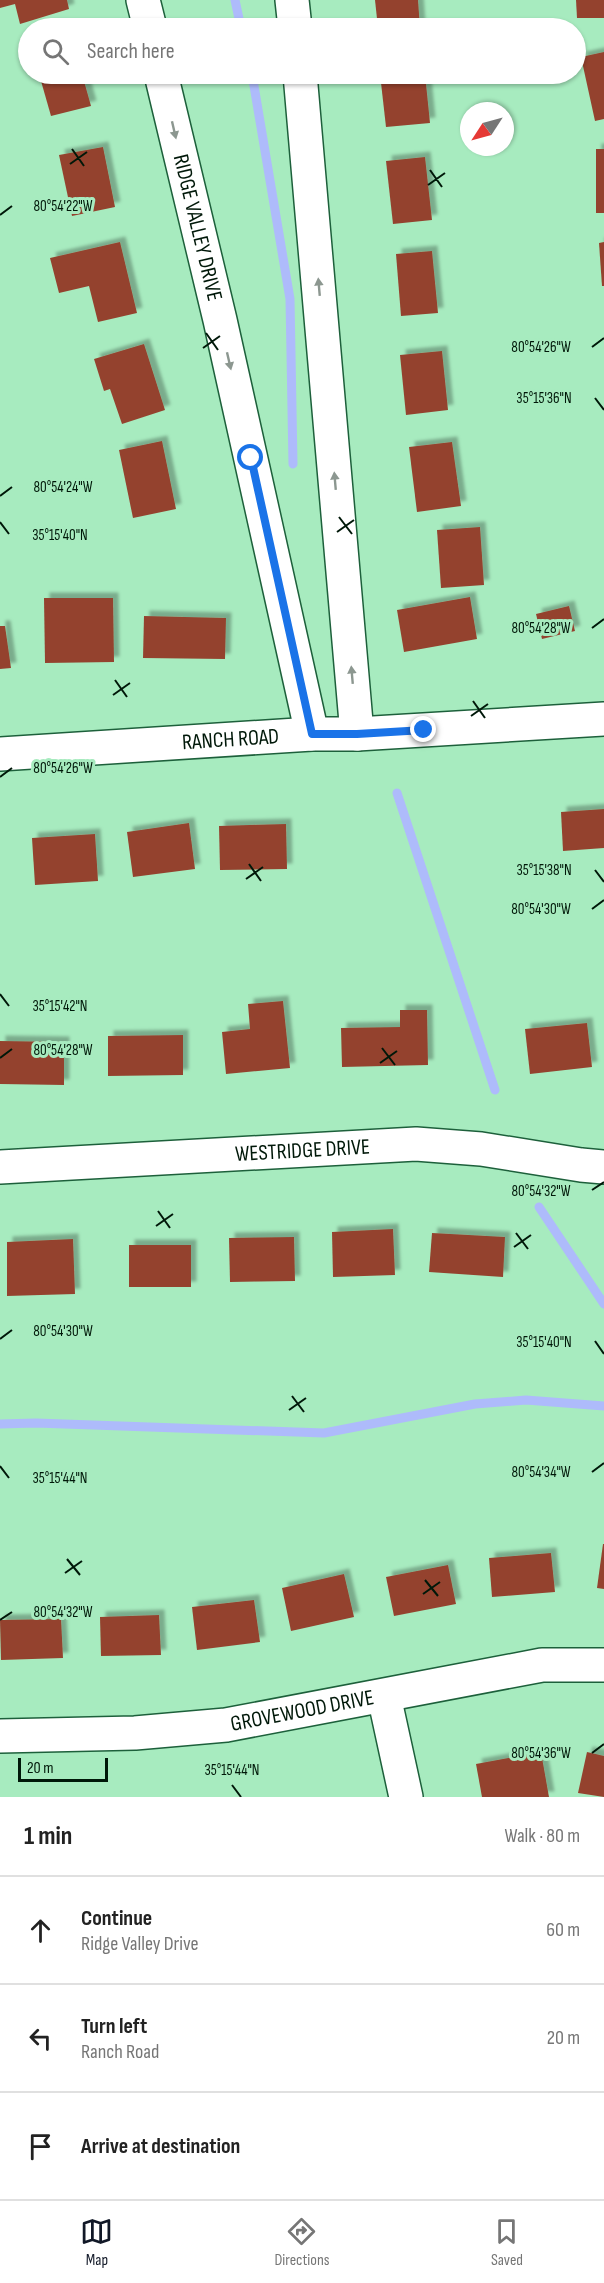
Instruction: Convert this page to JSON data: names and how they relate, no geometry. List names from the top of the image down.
{
  "streets": {
    "street": [
      "RIDGE VALLEY DRIVE",
      "RANCH ROAD",
      "WESTRIDGE DRIVE",
      "GROVEWOOD DRIVE"
    ]
  },
  "crossings": [
    ["RIDGE VALLEY DRIVE", "RANCH ROAD"]
  ],
  "scale_bar": "20 m",
  "north": "bottom left",
  "page": {
    "search": "Search here",
    "scale": "20 m",
    "heading": ["1 min", "Walk · 80 m"],
    "list": [
      ["Continue", "Ridge Valley Drive", "60 m"],
      ["Turn left", "Ranch Road", "20 m"],
      "Arrive at destination"
    ],
    "nav": ["Map", "Directions", "Saved"]
  },
  "coordinates": [
    "80°54'22\"W",
    "80°54'26\"W",
    "35°15'36\"N",
    "80°54'24\"W",
    "35°15'40\"N",
    "80°54'28\"W",
    "35°15'38\"N",
    "80°54'30\"W",
    "35°15'42\"N",
    "80°54'32\"W",
    "80°54'34\"W",
    "35°15'44\"N",
    "80°54'36\"W"
  ]
}
